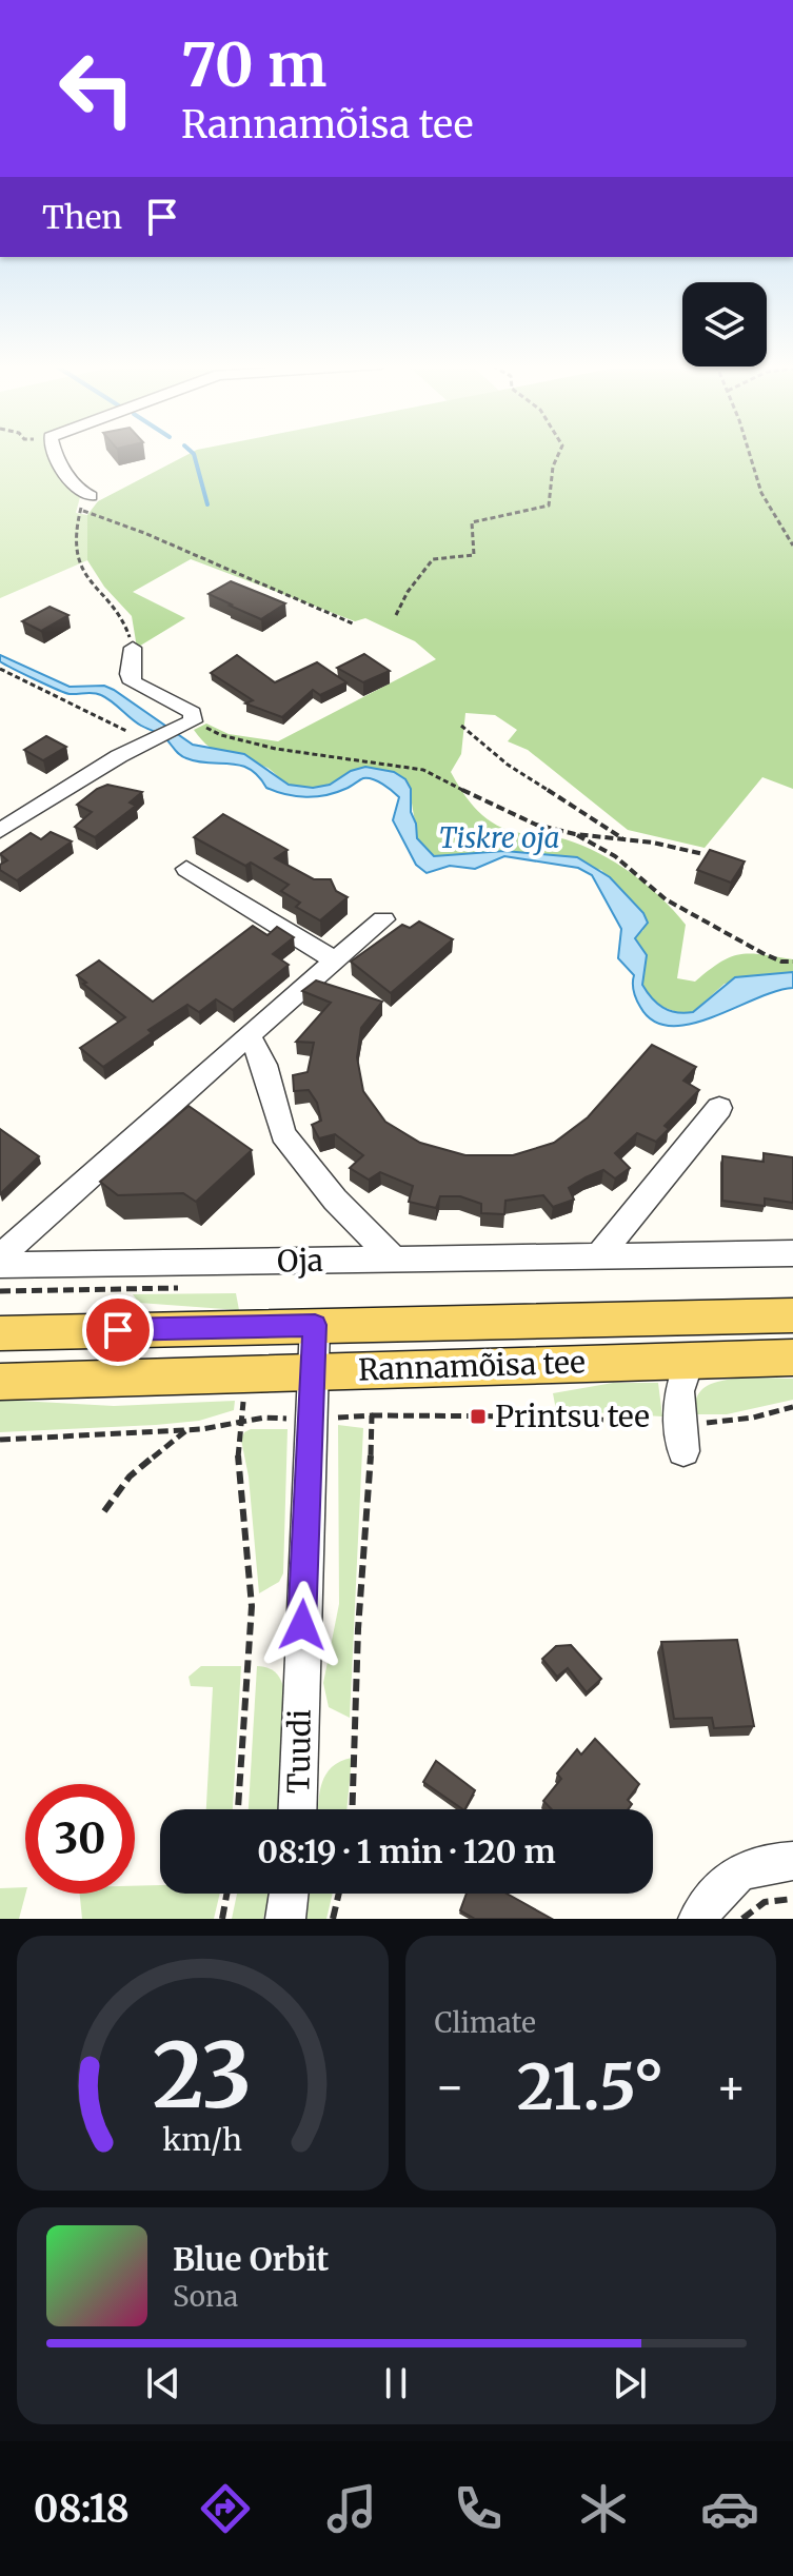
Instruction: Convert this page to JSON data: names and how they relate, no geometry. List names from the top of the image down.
{
  "streets": {
    "main road": ["Rannamõisa tee"],
    "street": ["Oja", "Tuudi"]
  },
  "crossings": [
    ["Rannamõisa tee", "Tuudi"]
  ],
  "water": ["Tiskre oja"],
  "places": {
    "transit": ["Printsu tee"]
  },
  "page": {
    "turn": ["70 m", "Rannamõisa tee"],
    "then": "Then",
    "limit": "30",
    "trip": "08:19 · 1 min · 120 m",
    "tile": "Climate",
    "heat": ["−", "21.5°", "+"],
    "song": ["Blue Orbit", "Sona"],
    "tabs": "08:18",
    "gauge": ["23", "km/h"]
  }
}
